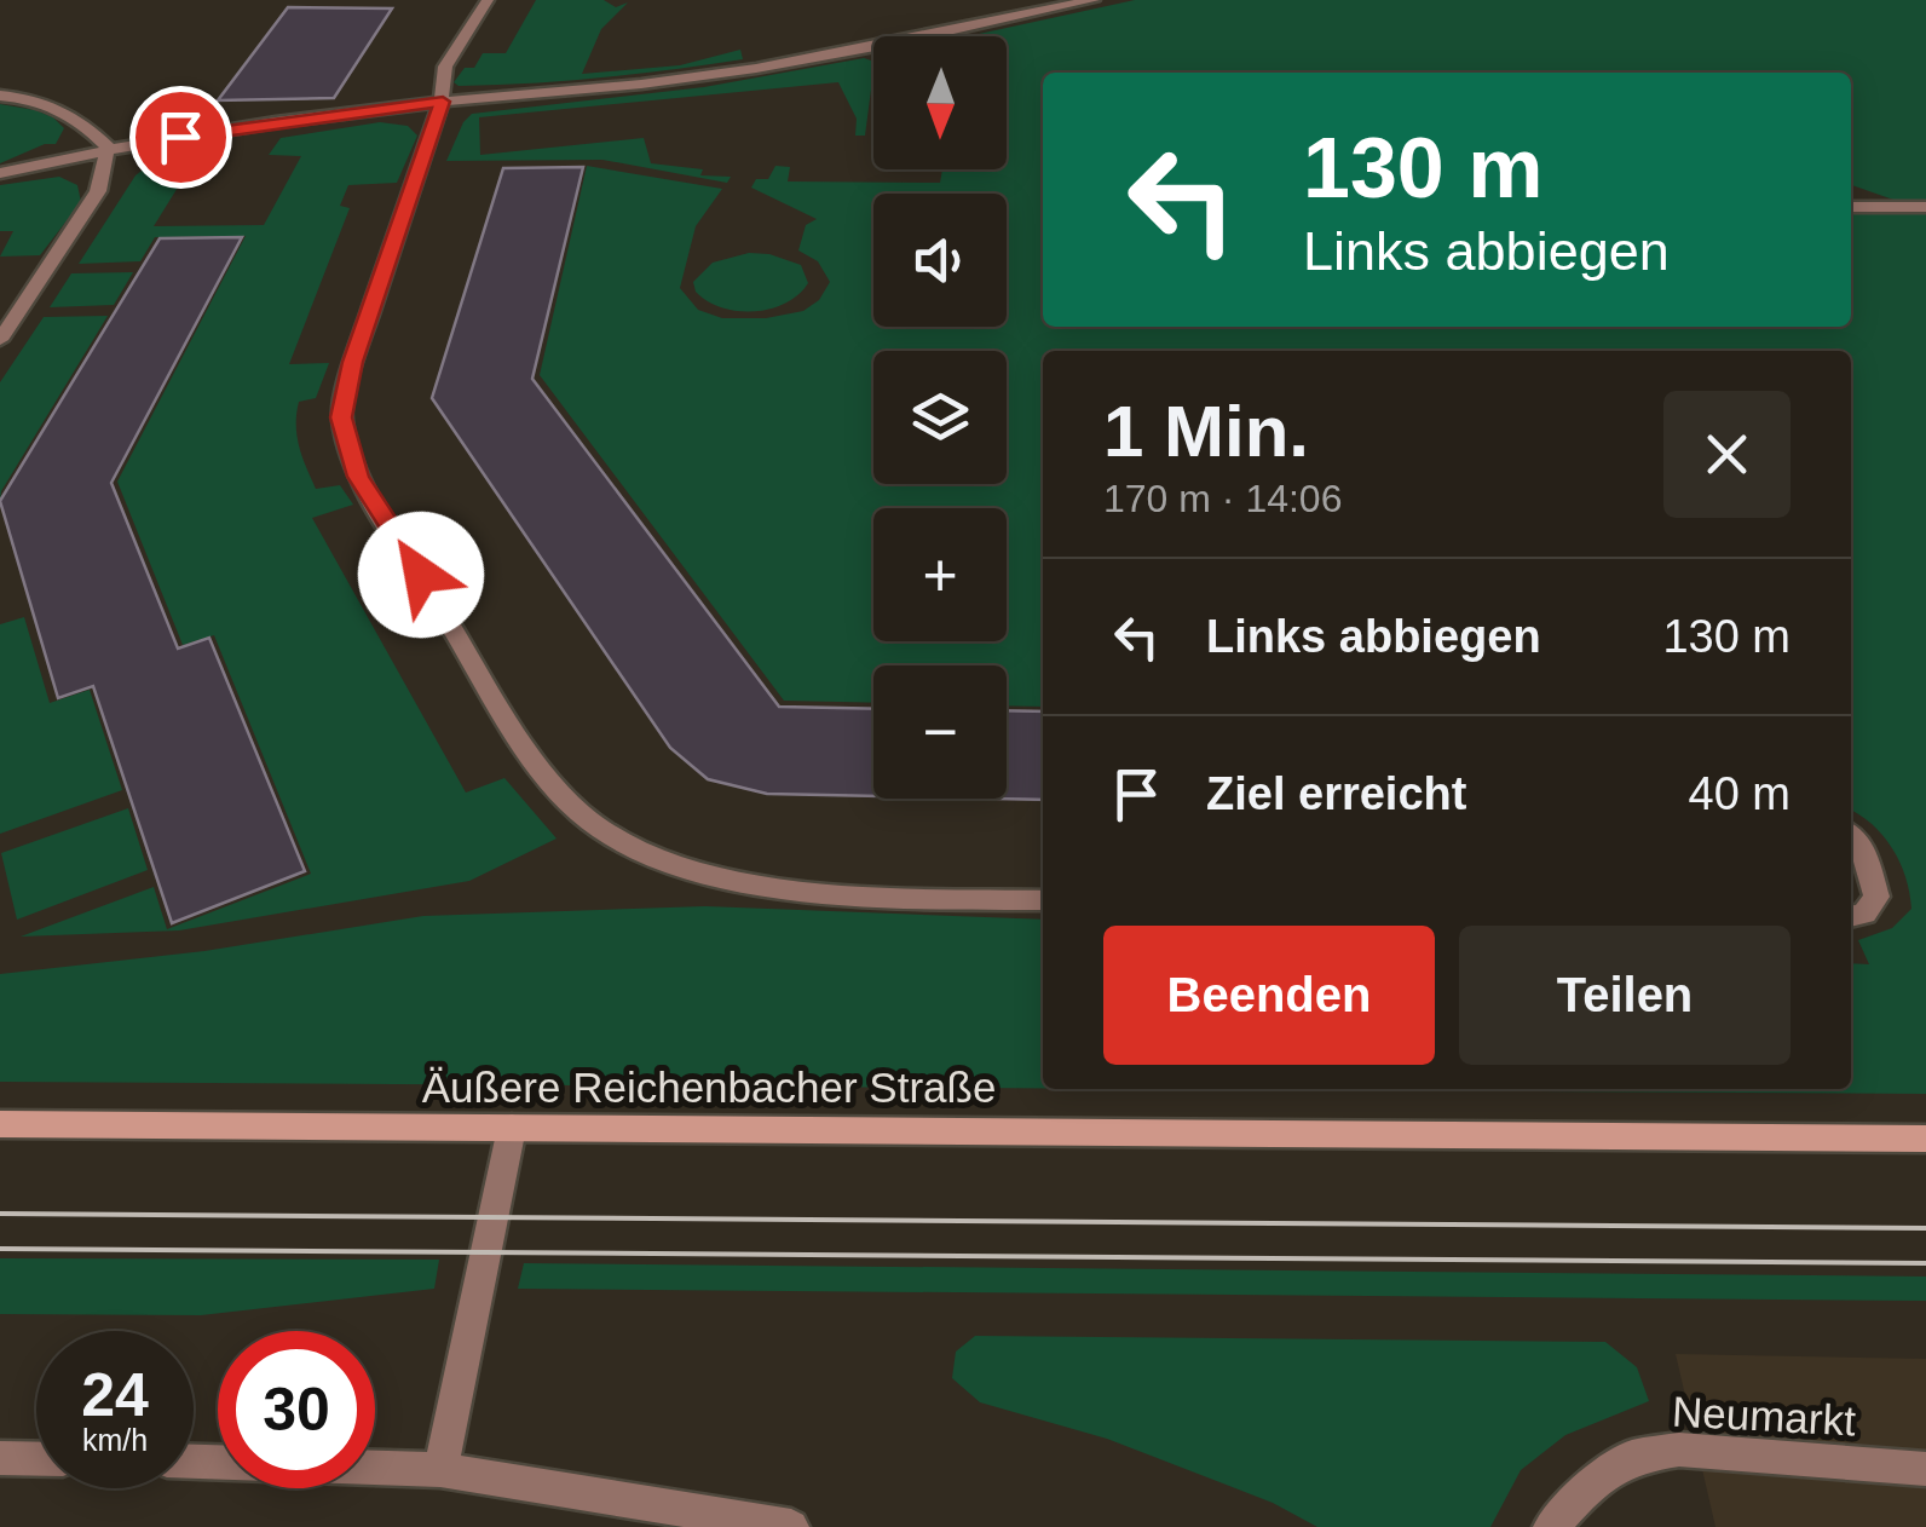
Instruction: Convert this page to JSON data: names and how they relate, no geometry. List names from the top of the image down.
{
  "streets": {
    "street": ["Äußere Reichenbacher Straße", "Neumarkt"]
  },
  "north": "bottom",
  "page": {
    "map_buttons": ["+", "−"],
    "turn": ["130 m", "Links abbiegen"],
    "heading": ["1 Min.", "170 m · 14:06"],
    "list": [
      {
        "name": "Links abbiegen",
        "value": "130 m"
      },
      {
        "name": "Ziel erreicht",
        "value": "40 m"
      }
    ],
    "buttons": ["Beenden", "Teilen"],
    "speed": "24 km/h",
    "limit": "30"
  }
}
